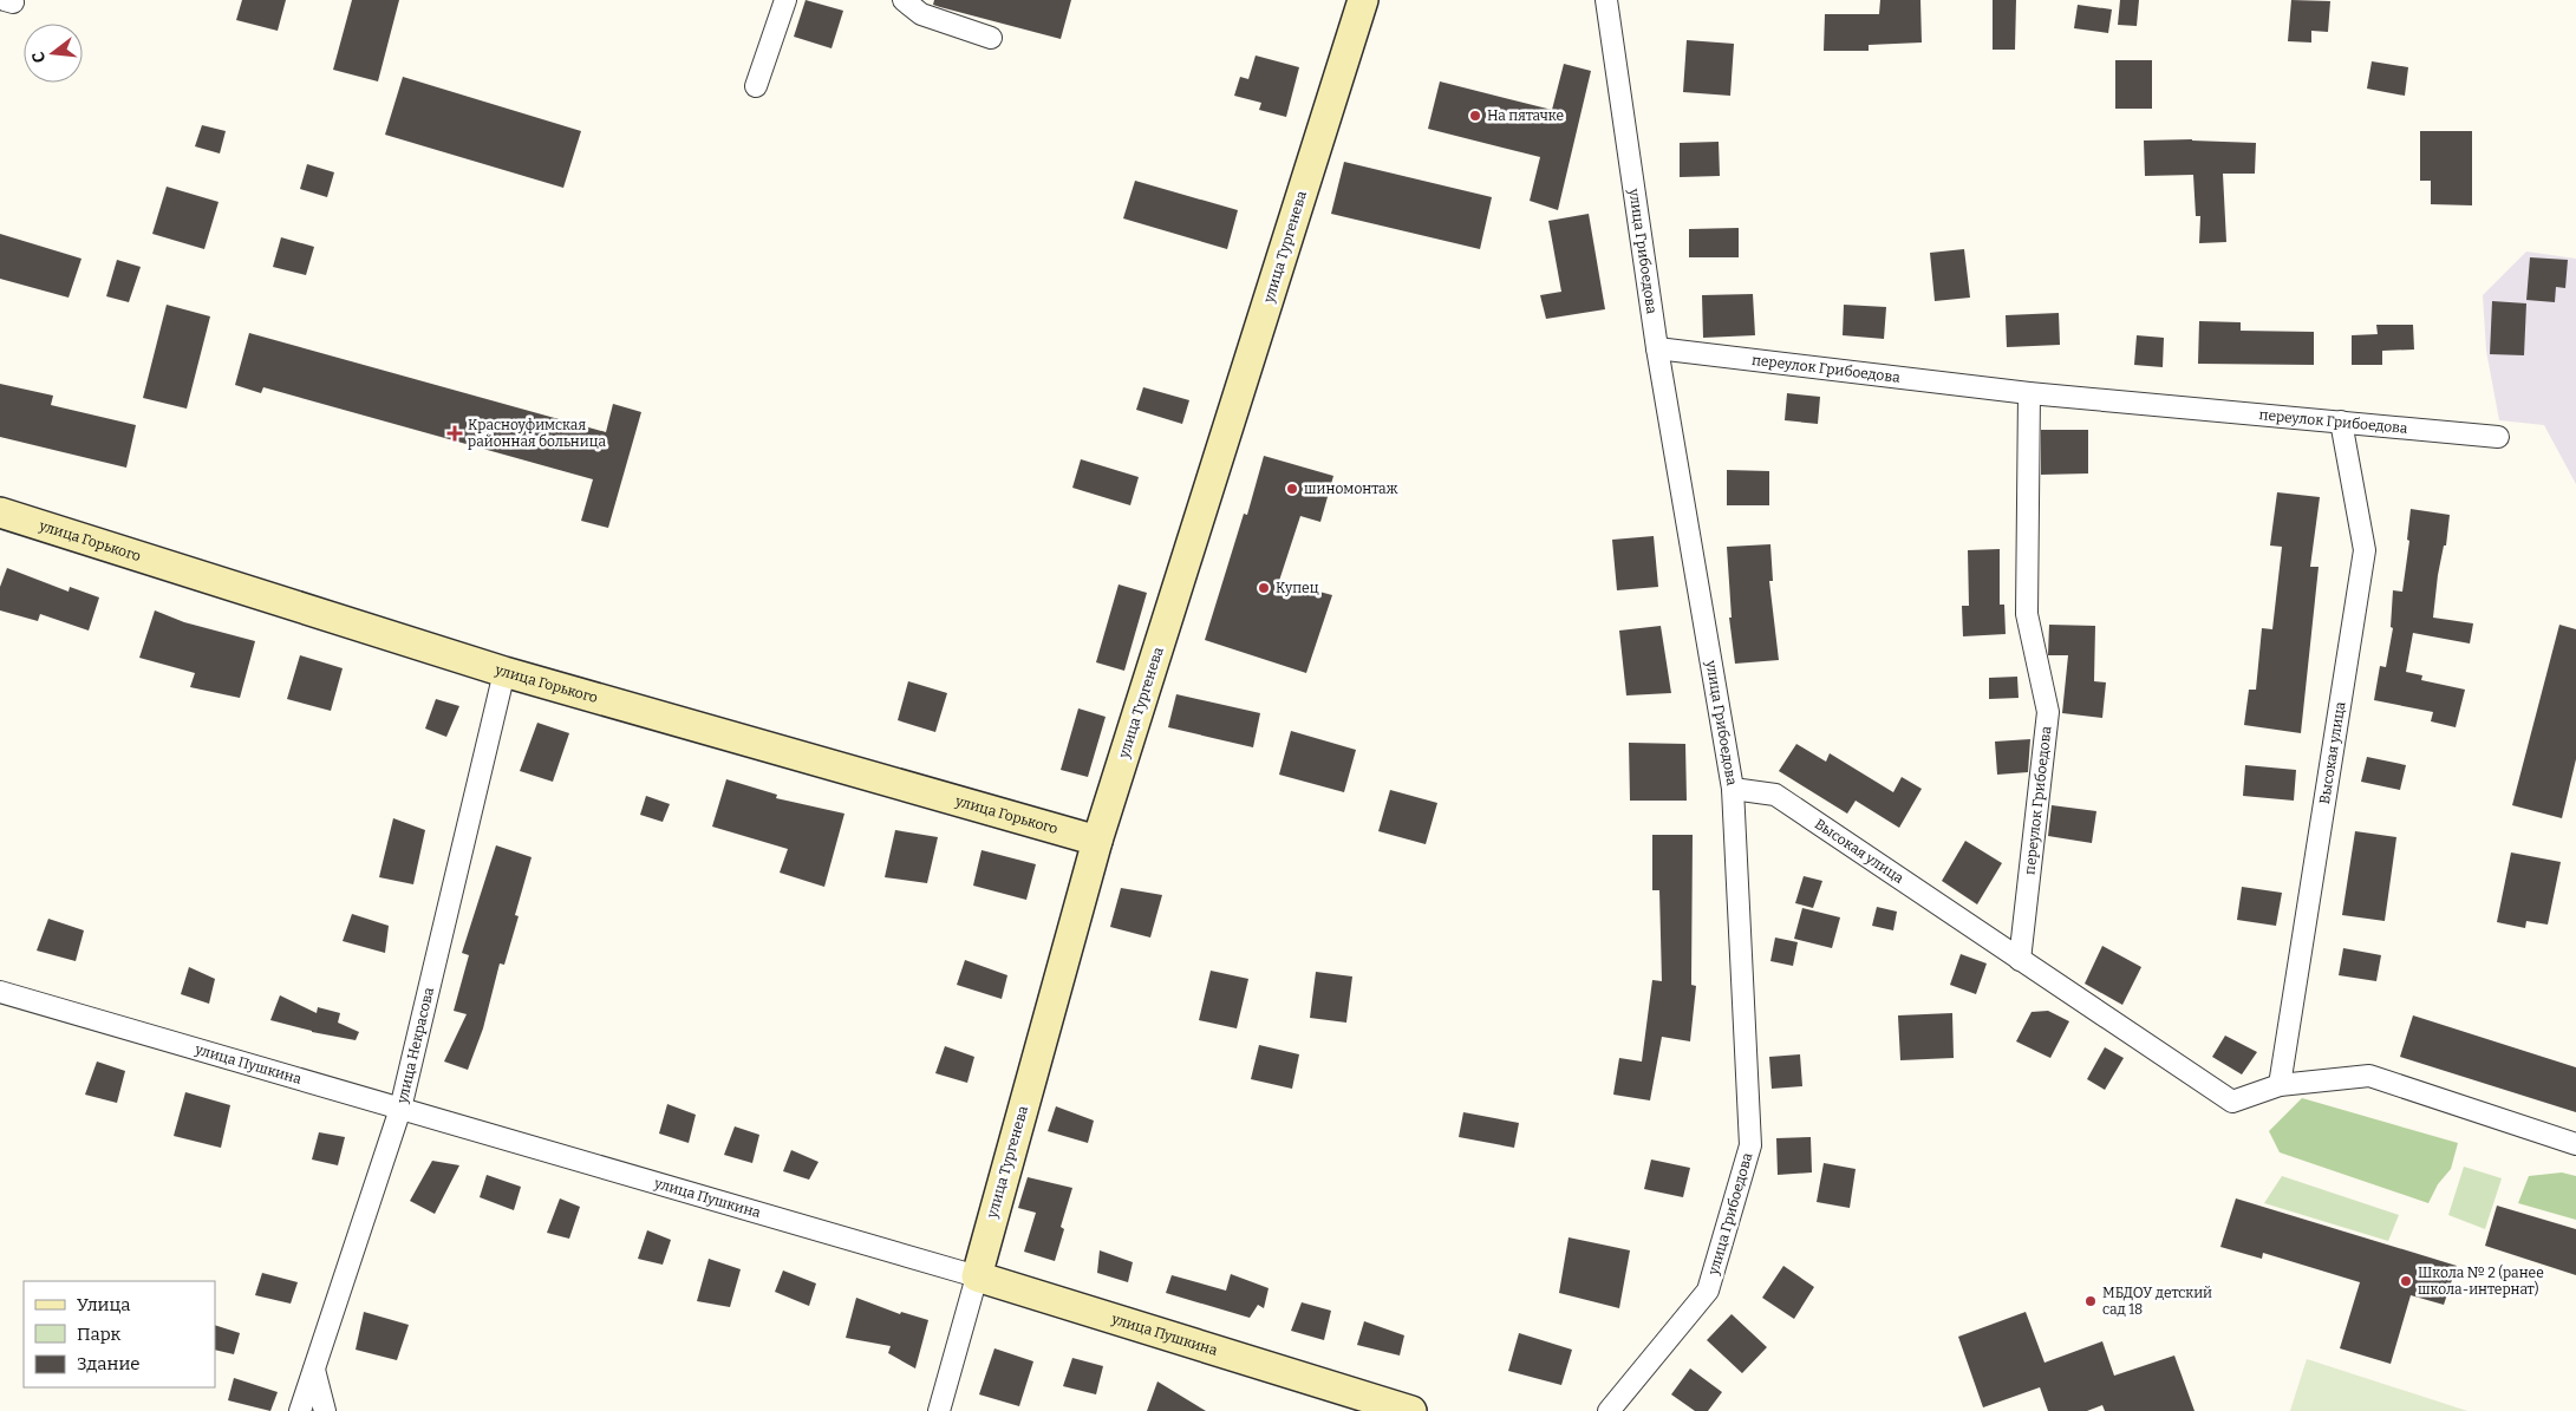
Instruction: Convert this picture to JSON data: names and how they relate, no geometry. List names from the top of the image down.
{
  "streets": {
    "street": [
      "улица Тургенева",
      "улица Грибоедова",
      "переулок Грибоедова",
      "улица Горького",
      "Высокая улица",
      "улица Некрасова",
      "улица Пушкина"
    ]
  },
  "crossings": [
    ["улица Тургенева", "улица Горького"],
    ["улица Тургенева", "улица Пушкина"],
    ["улица Грибоедова", "переулок Грибоедова"],
    ["улица Грибоедова", "Высокая улица"],
    ["переулок Грибоедова", "Высокая улица"],
    ["улица Горького", "улица Некрасова"],
    ["улица Некрасова", "улица Пушкина"]
  ],
  "places": {
    "other": [
      "На пятачке",
      "шиномонтаж",
      "Купец",
      "Школа № 2 (ранее школа-интернат)",
      "МБДОУ детский сад 18"
    ],
    "health": ["Красноуфимская районная больница"]
  },
  "legend": ["Улица", "Парк", "Здание"],
  "north": "left"
}
